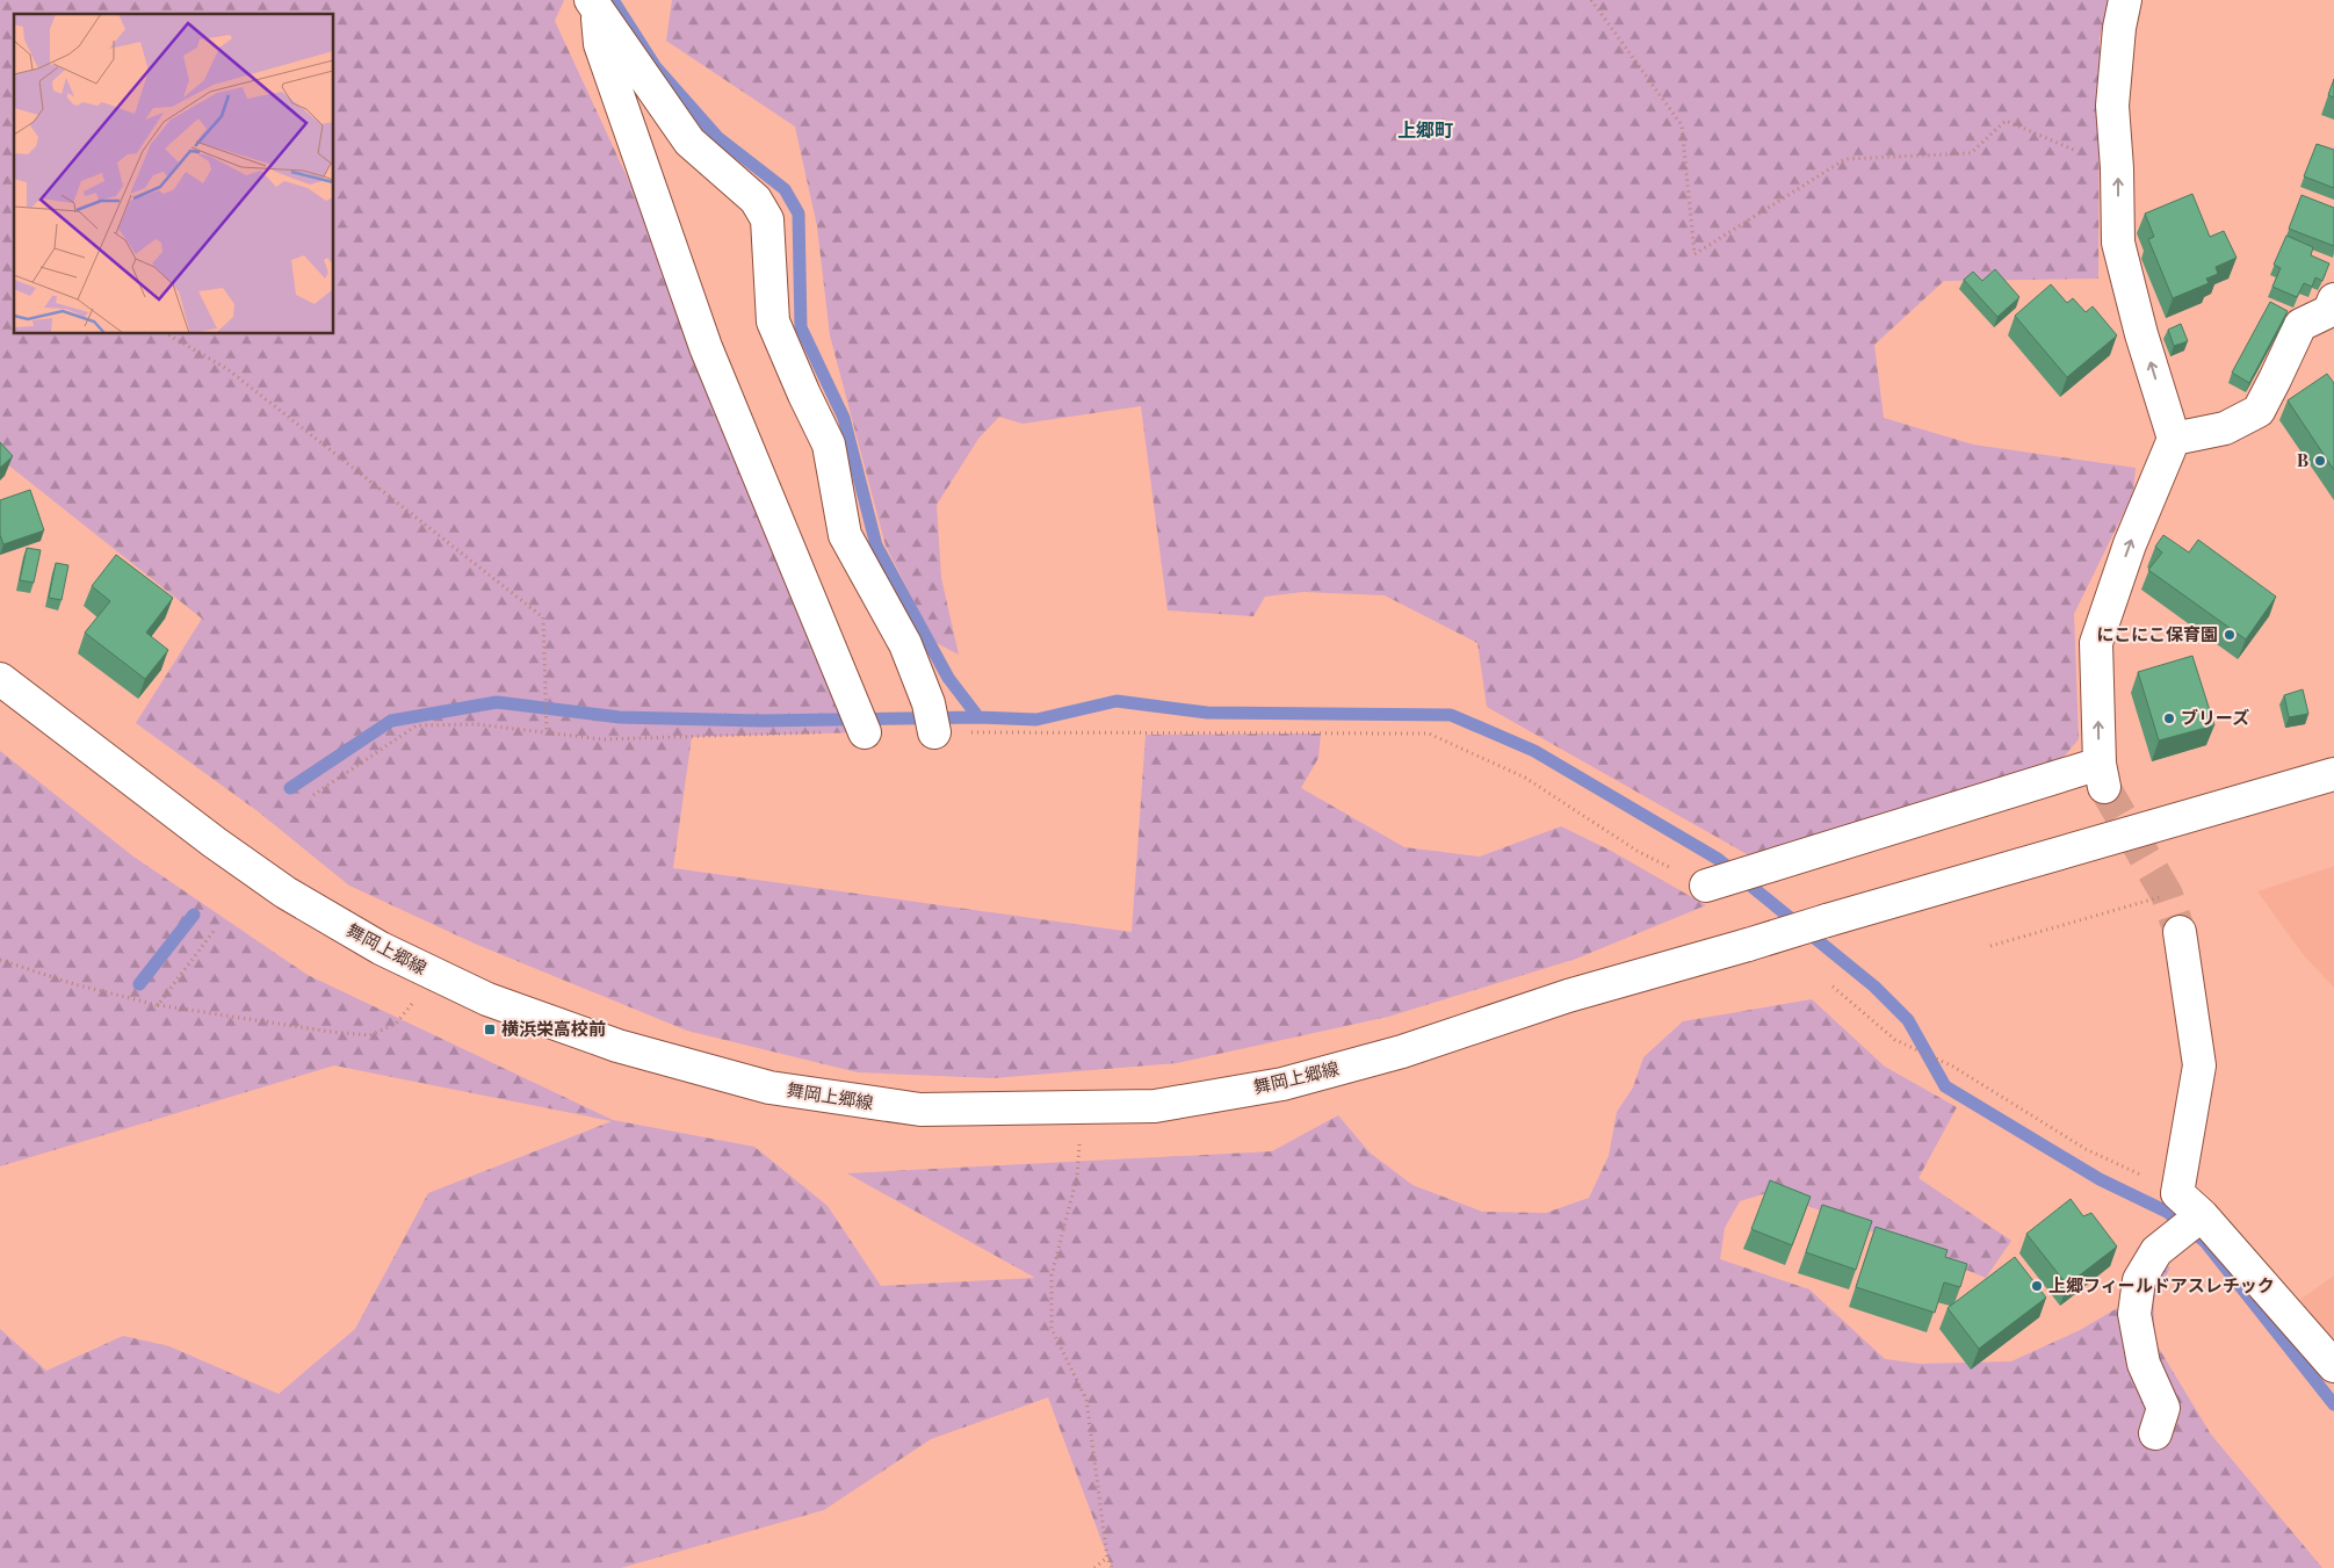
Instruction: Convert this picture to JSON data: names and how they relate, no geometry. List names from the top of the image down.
{
  "streets": {
    "street": ["舞岡上郷線"]
  },
  "districts": ["上郷町"],
  "places": {
    "other": [
      "B",
      "にこにこ保育園",
      "ブリーズ",
      "上郷フィールドアスレチック"
    ],
    "transit": ["横浜栄高校前"]
  }
}
